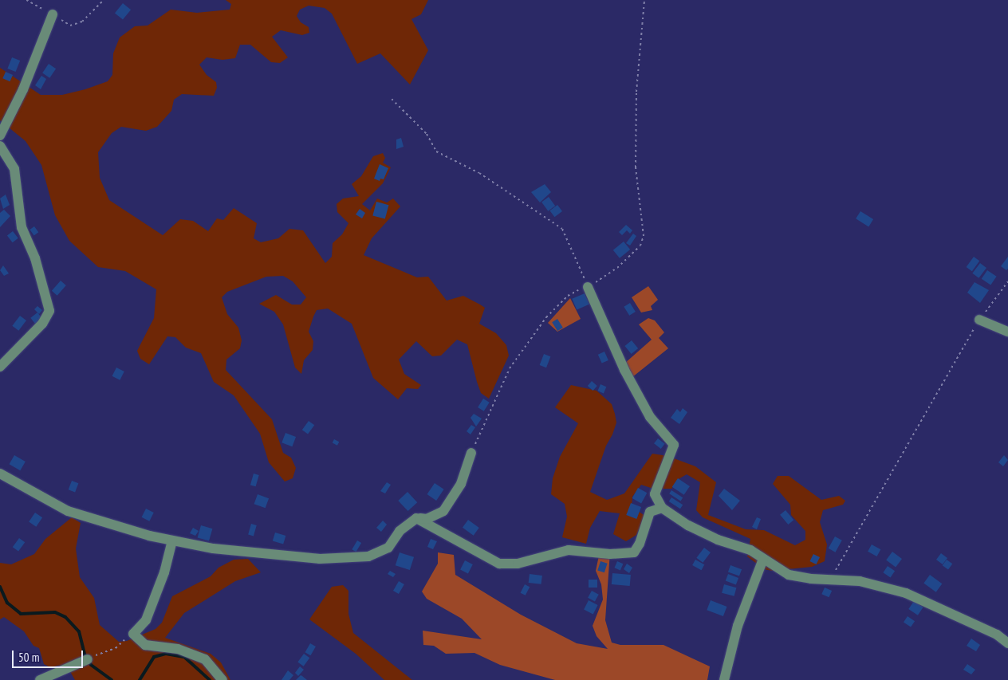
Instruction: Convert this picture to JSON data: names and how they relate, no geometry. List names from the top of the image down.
{
  "scale_bar": "50 m"
}
